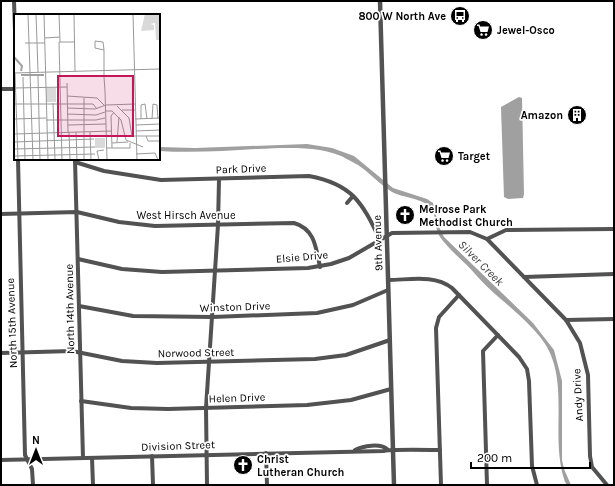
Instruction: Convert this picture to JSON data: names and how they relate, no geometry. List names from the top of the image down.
{
  "streets": {
    "street": [
      "Park Drive",
      "West Hirsch Avenue",
      "9th Avenue",
      "Elsie Drive",
      "Winston Drive",
      "North 14th Avenue",
      "North 15th Avenue",
      "Norwood Street",
      "Andy Drive",
      "Helen Drive",
      "Division Street"
    ]
  },
  "crossings": [
    ["Park Drive", "Elsie Drive"],
    ["Park Drive", "North 14th Avenue"],
    ["West Hirsch Avenue", "Elsie Drive"],
    ["West Hirsch Avenue", "North 14th Avenue"],
    ["West Hirsch Avenue", "North 15th Avenue"],
    ["9th Avenue", "Elsie Drive"],
    ["9th Avenue", "Winston Drive"],
    ["9th Avenue", "Norwood Street"],
    ["9th Avenue", "Helen Drive"],
    ["9th Avenue", "Division Street"],
    ["Elsie Drive", "North 14th Avenue"],
    ["Elsie Drive", "Andy Drive"],
    ["Winston Drive", "North 14th Avenue"],
    ["North 14th Avenue", "Norwood Street"],
    ["North 14th Avenue", "Helen Drive"],
    ["North 14th Avenue", "Division Street"],
    ["North 15th Avenue", "Norwood Street"],
    ["North 15th Avenue", "Division Street"]
  ],
  "water": ["Silver Creek"],
  "places": {
    "bus stop": ["800 W North Ave"],
    "supermarket": ["Jewel-Osco", "Target"],
    "building": ["Amazon"],
    "church": ["Melrose Park Methodist Church", "Christ Lutheran Church"]
  },
  "scale_bar": "200 m",
  "north": "top"
}
